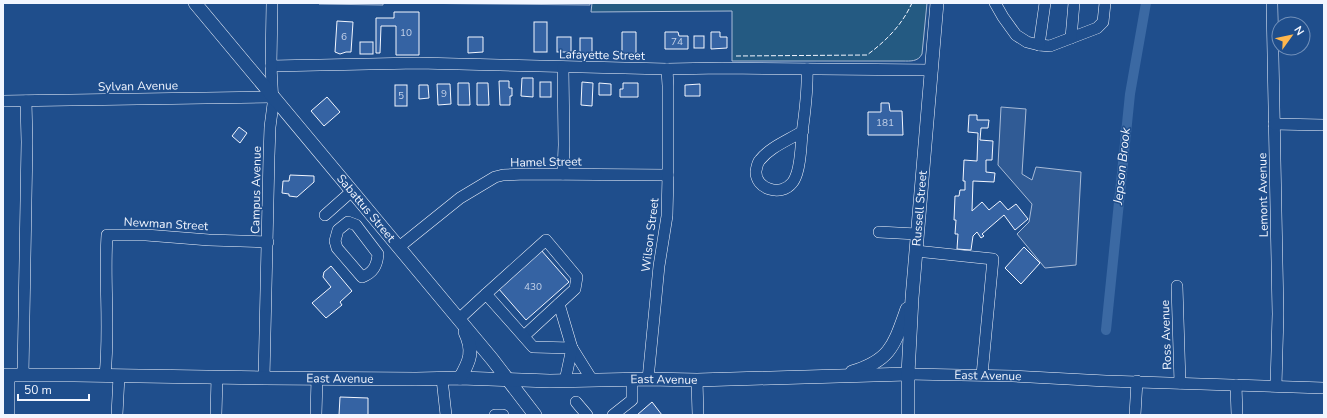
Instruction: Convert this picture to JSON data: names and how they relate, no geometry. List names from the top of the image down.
{
  "streets": {
    "main road": ["Sabattus Street", "Russell Street", "East Avenue"],
    "street": [
      "Lafayette Street",
      "Sylvan Avenue",
      "Hamel Street",
      "Campus Avenue",
      "Lemont Avenue",
      "Newman Street",
      "Wilson Street",
      "Ross Avenue"
    ]
  },
  "crossings": [
    ["Lafayette Street", "Campus Avenue"],
    ["Lafayette Street", "Russell Street"],
    ["Lafayette Street", "Wilson Street"],
    ["Sylvan Avenue", "Campus Avenue"],
    ["Sylvan Avenue", "Sabattus Street"],
    ["Hamel Street", "Sabattus Street"],
    ["Hamel Street", "Wilson Street"],
    ["Campus Avenue", "Sabattus Street"],
    ["Campus Avenue", "Newman Street"],
    ["Campus Avenue", "East Avenue"],
    ["Lemont Avenue", "East Avenue"],
    ["Sabattus Street", "East Avenue"],
    ["Russell Street", "East Avenue"],
    ["Newman Street", "East Avenue"],
    ["Wilson Street", "East Avenue"],
    ["Ross Avenue", "East Avenue"]
  ],
  "water": ["Jepson Brook"],
  "house_numbers": [
    "10",
    "6",
    "74",
    "9",
    "5",
    "181",
    "430"
  ],
  "scale_bar": "50 m",
  "north": "top right"
}
